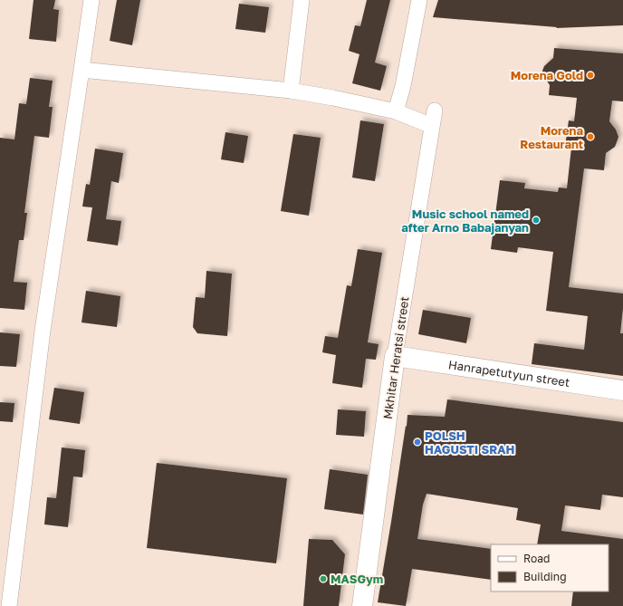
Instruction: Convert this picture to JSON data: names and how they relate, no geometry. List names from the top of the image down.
{
  "streets": {
    "street": ["Mkhitar Heratsi street", "Hanrapetutyun street"]
  },
  "crossings": [
    ["Mkhitar Heratsi street", "Hanrapetutyun street"]
  ],
  "places": [
    "Morena Gold",
    "Morena Restaurant",
    "Music school named after Arno Babajanyan",
    "POLSH HAGUSTI SRAH",
    "MASGym"
  ],
  "legend": ["Road", "Building"]
}
